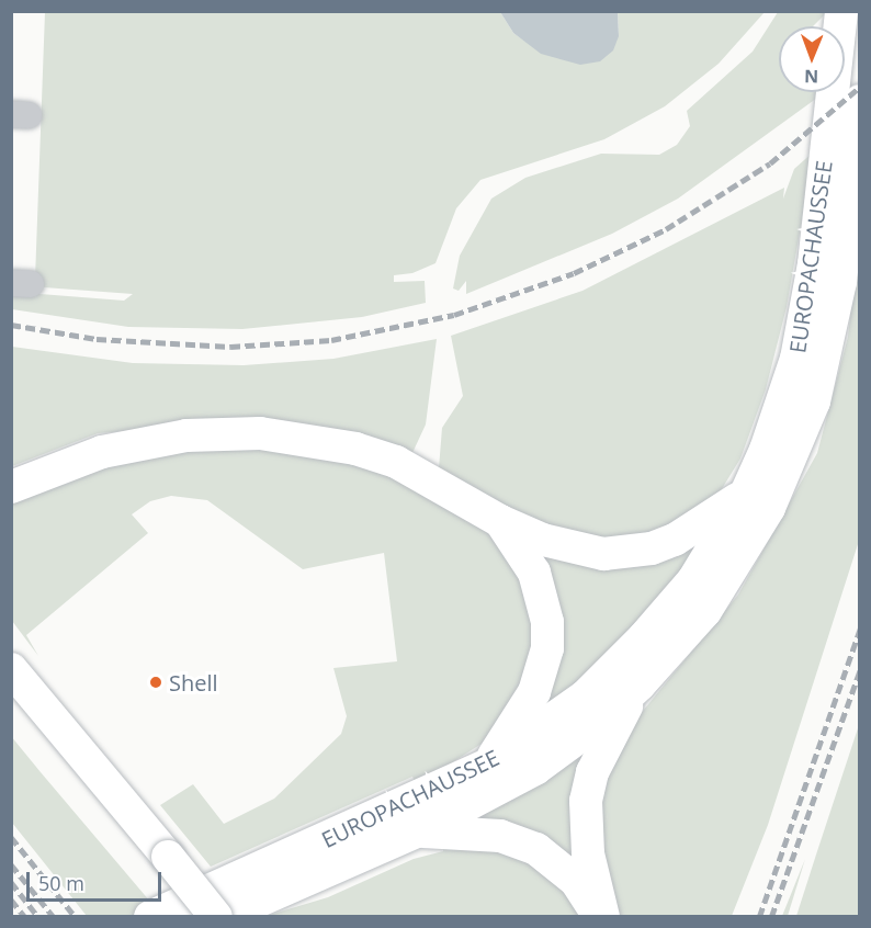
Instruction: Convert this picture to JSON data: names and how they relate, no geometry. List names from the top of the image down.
{
  "streets": {
    "main road": ["EUROPACHAUSSEE"]
  },
  "places": ["Shell"],
  "scale_bar": "50 m",
  "north": "bottom"
}
